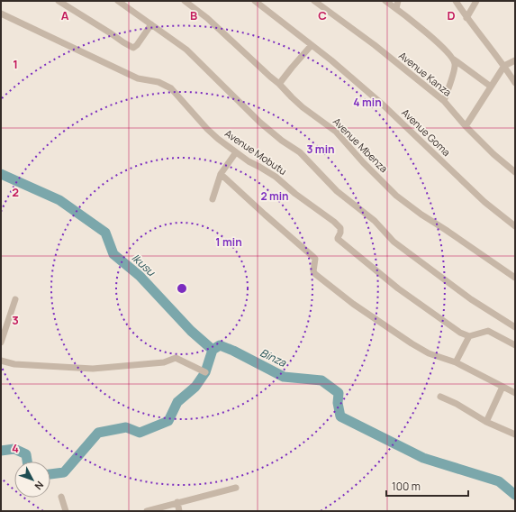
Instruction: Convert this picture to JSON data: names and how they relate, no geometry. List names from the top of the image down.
{
  "streets": {
    "street": [
      "Avenue Kanza",
      "Avenue Goma",
      "Avenue Mbenza",
      "Avenue Mobutu"
    ]
  },
  "water": ["Ikusu", "Binza"],
  "scale_bar": "100 m",
  "north": "bottom right",
  "grid": {
    "columns": [
      "A",
      "B",
      "C",
      "D"
    ],
    "rows": [
      "1",
      "2",
      "3",
      "4"
    ]
  },
  "rings": [
    "4 min",
    "3 min",
    "2 min",
    "1 min"
  ]
}
